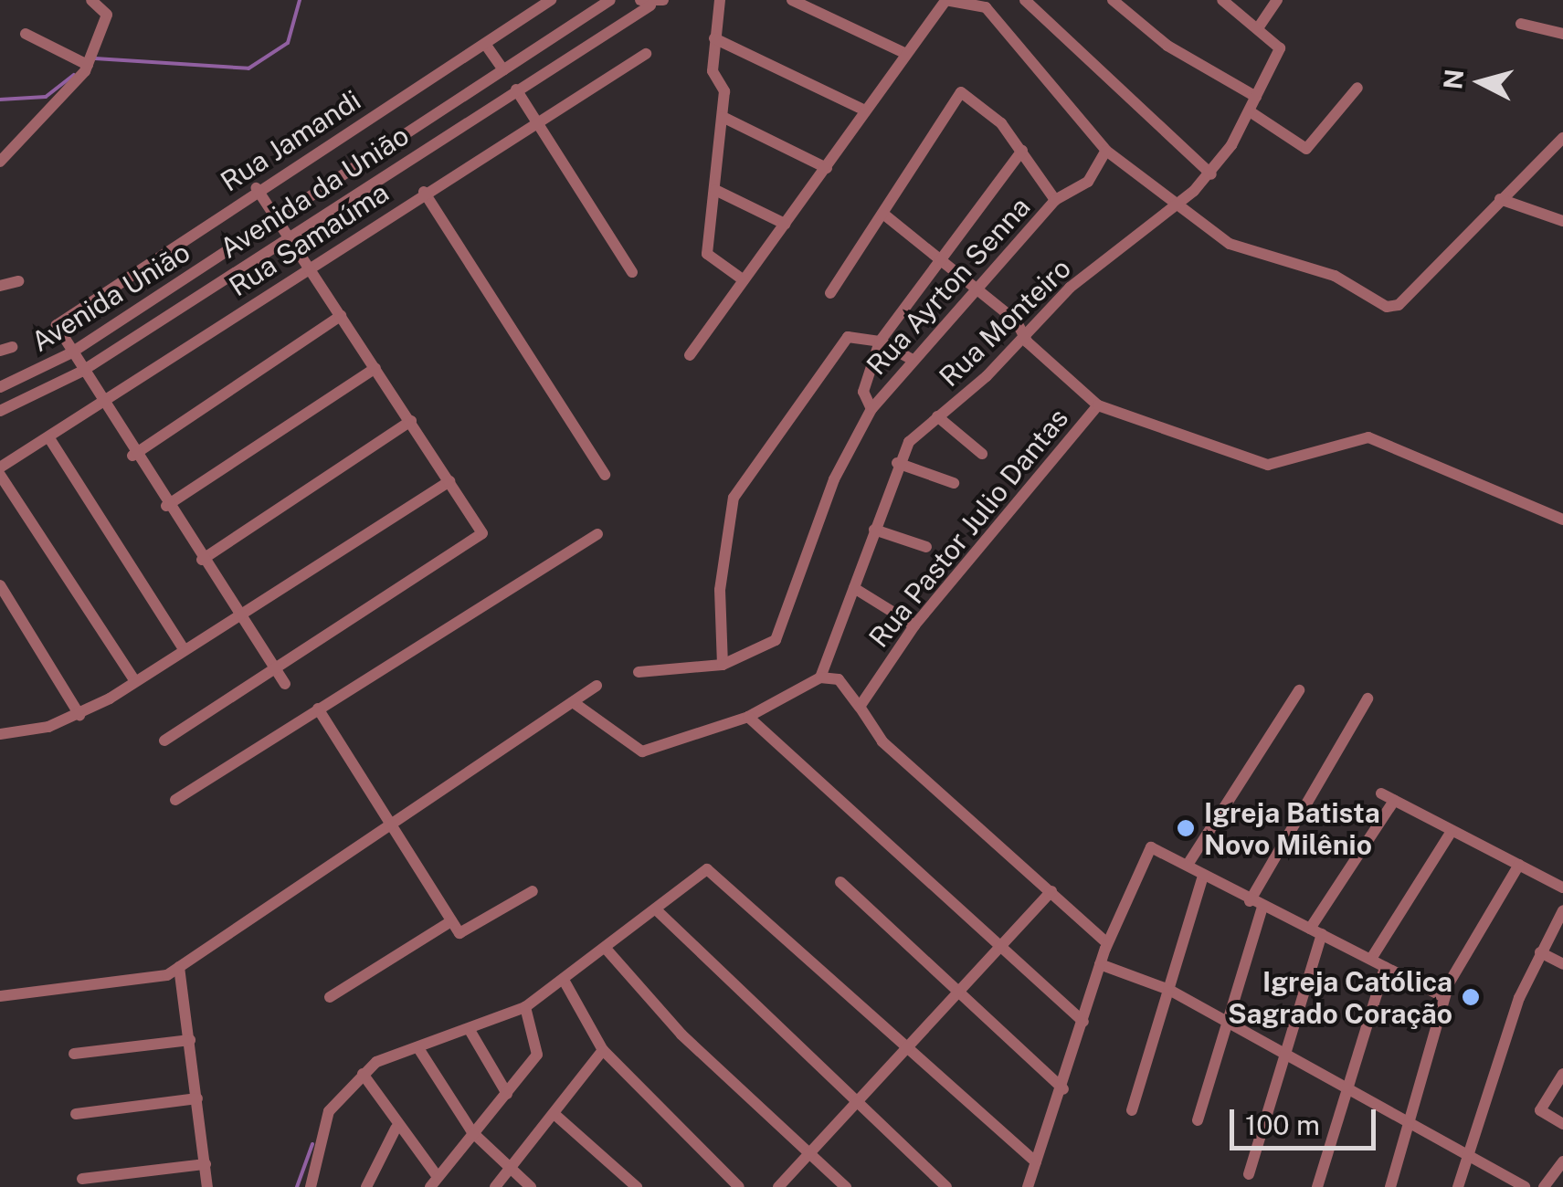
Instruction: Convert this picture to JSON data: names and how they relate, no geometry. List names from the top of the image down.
{
  "streets": {
    "street": [
      "Rua Jamandi",
      "Avenida da União",
      "Rua Samaúma",
      "Rua Ayrton Senna",
      "Avenida União",
      "Rua Monteiro",
      "Rua Pastor Julio Dantas"
    ]
  },
  "crossings": [
    ["Rua Jamandi", "Avenida União"]
  ],
  "places": ["Igreja Batista Novo Milênio", "Igreja Católica Sagrado Coração"],
  "scale_bar": "100 m",
  "north": "left"
}
